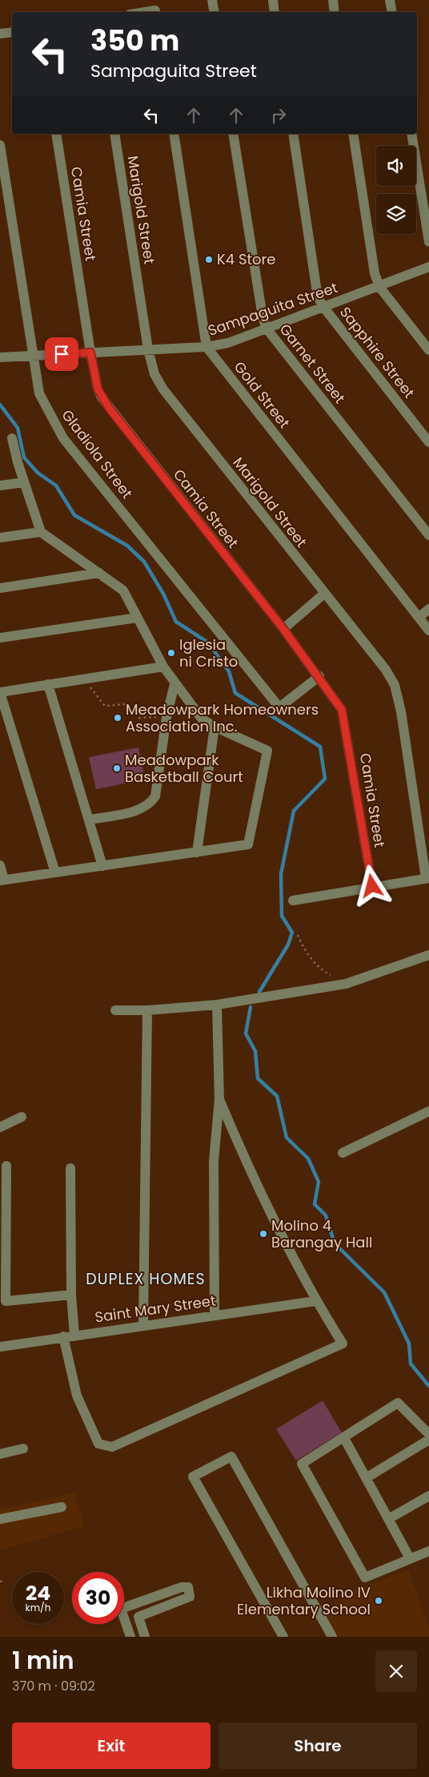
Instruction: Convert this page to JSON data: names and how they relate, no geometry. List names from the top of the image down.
{
  "streets": {
    "street": [
      "Marigold Street",
      "Camia Street",
      "Sampaguita Street",
      "Sapphire Street",
      "Garnet Street",
      "Gold Street",
      "Gladiola Street",
      "Saint Mary Street"
    ]
  },
  "crossings": [
    ["Marigold Street", "Sampaguita Street"],
    ["Camia Street", "Sampaguita Street"],
    ["Camia Street", "Gladiola Street"],
    ["Sampaguita Street", "Sapphire Street"],
    ["Sampaguita Street", "Garnet Street"],
    ["Sampaguita Street", "Gold Street"],
    ["Sampaguita Street", "Gladiola Street"]
  ],
  "districts": ["DUPLEX HOMES"],
  "places": [
    "K4 Store",
    "Iglesia ni Cristo",
    "Meadowpark Homeowners Association Inc.",
    "Meadowpark Basketball Court",
    "Molino 4 Barangay Hall",
    "Likha Molino IV Elementary School"
  ],
  "page": {
    "turn": ["350 m", "Sampaguita Street"],
    "speed": "24 km/h",
    "limit": "30",
    "heading": ["1 min", "370 m · 09:02"],
    "buttons": ["Exit", "Share"]
  }
}
